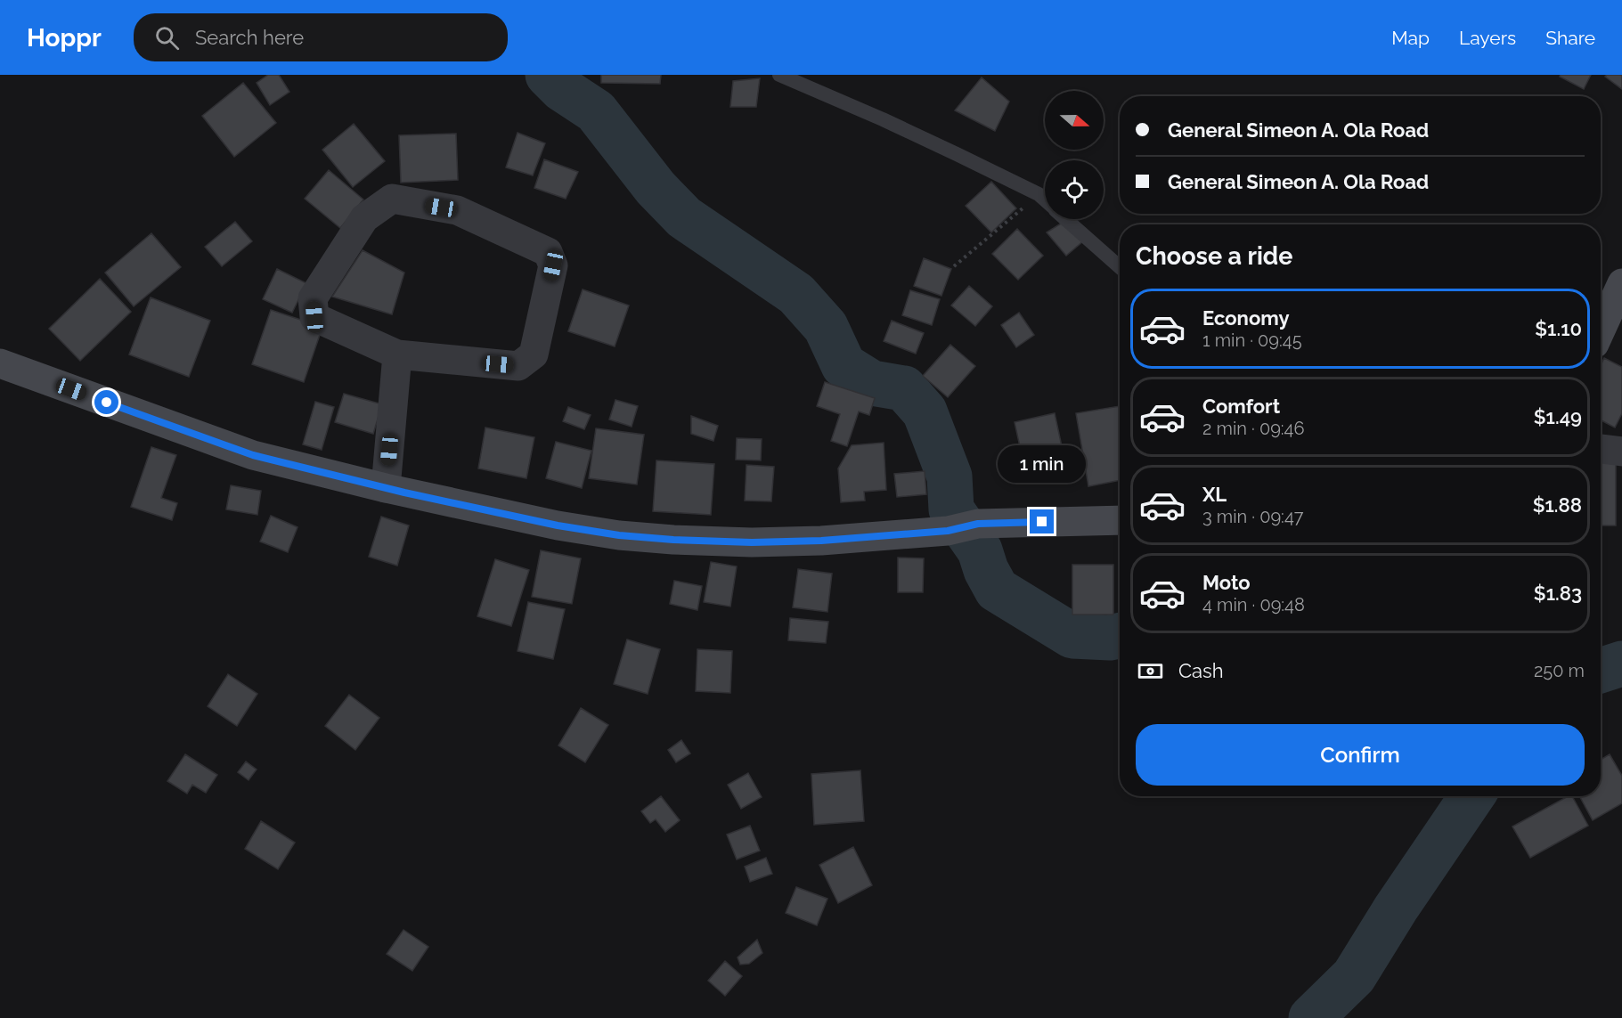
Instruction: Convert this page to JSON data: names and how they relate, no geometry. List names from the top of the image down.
{
  "north": "right",
  "page": {
    "header": "Hoppr",
    "search": "Search here",
    "nav": ["Map", "Layers", "Share"],
    "banner": ["General Simeon A. Ola Road", "General Simeon A. Ola Road"],
    "heading": "Choose a ride",
    "list": [
      {
        "name": "Economy",
        "note": "1 min · 09:45",
        "value": "$1.10"
      },
      {
        "name": "Comfort",
        "note": "2 min · 09:46",
        "value": "$1.49"
      },
      {
        "name": "XL",
        "note": "3 min · 09:47",
        "value": "$1.88"
      },
      {
        "name": "Moto",
        "note": "4 min · 09:48",
        "value": "$1.83"
      }
    ],
    "bubble": "1 min",
    "pay": ["Cash", "250 m"],
    "buttons": "Confirm"
  }
}
